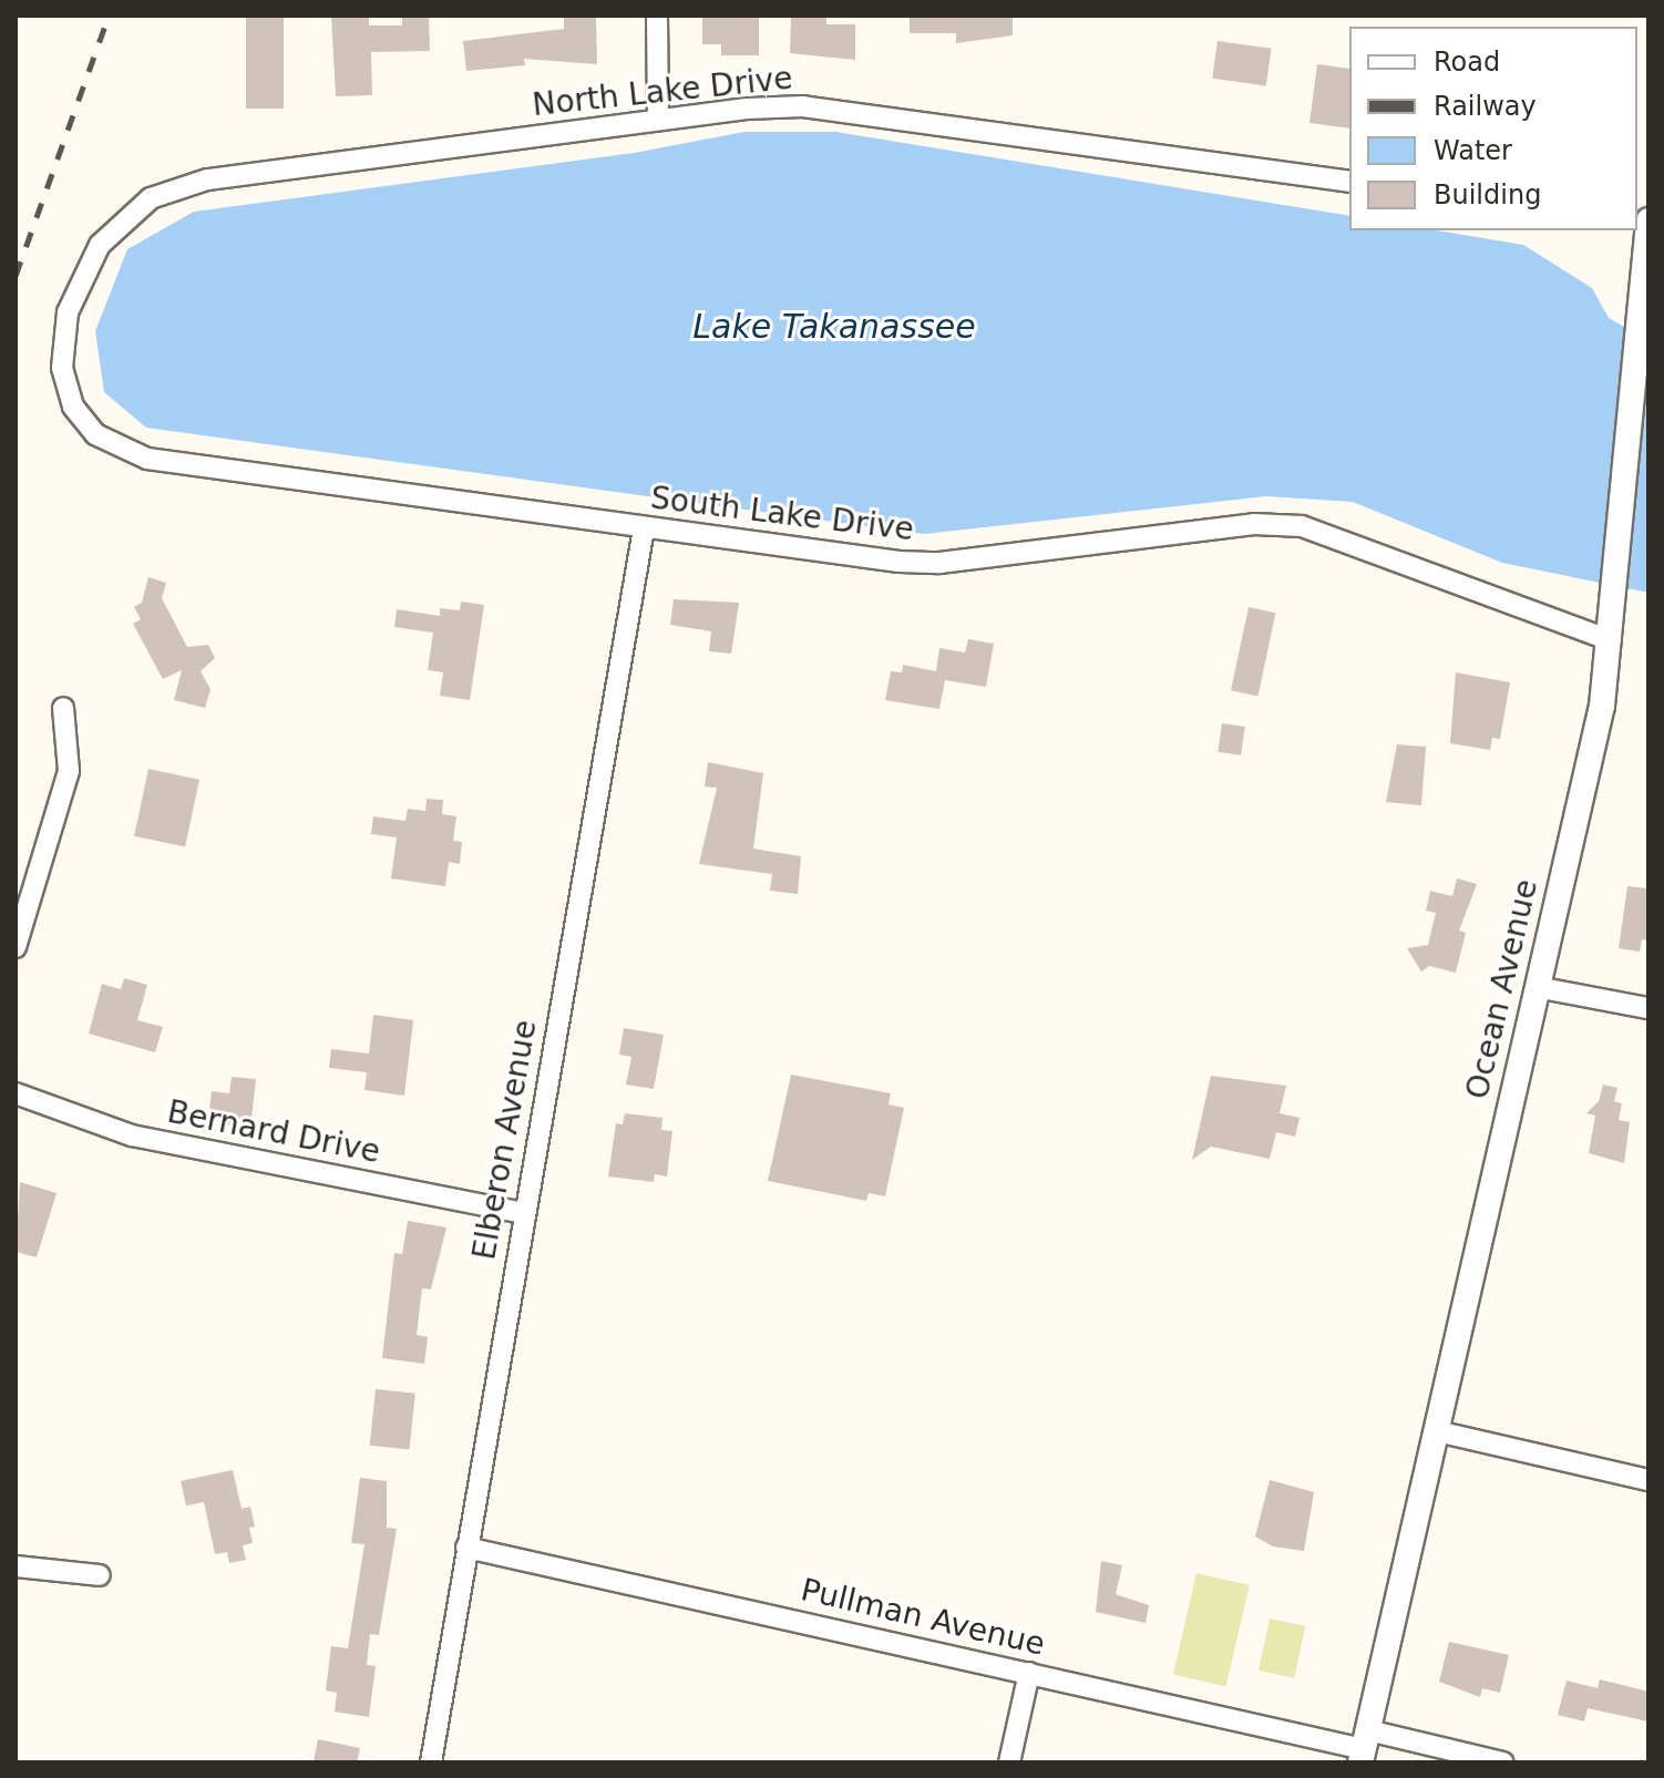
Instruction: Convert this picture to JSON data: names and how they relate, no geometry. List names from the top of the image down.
{
  "streets": {
    "street": [
      "North Lake Drive",
      "South Lake Drive",
      "Ocean Avenue",
      "Bernard Drive",
      "Elberon Avenue",
      "Pullman Avenue"
    ]
  },
  "crossings": [
    ["North Lake Drive", "South Lake Drive"],
    ["South Lake Drive", "Ocean Avenue"],
    ["South Lake Drive", "Elberon Avenue"],
    ["Ocean Avenue", "Pullman Avenue"],
    ["Bernard Drive", "Elberon Avenue"],
    ["Elberon Avenue", "Pullman Avenue"]
  ],
  "water": ["Lake Takanassee"],
  "legend": [
    "Road",
    "Railway",
    "Water",
    "Building"
  ]
}
